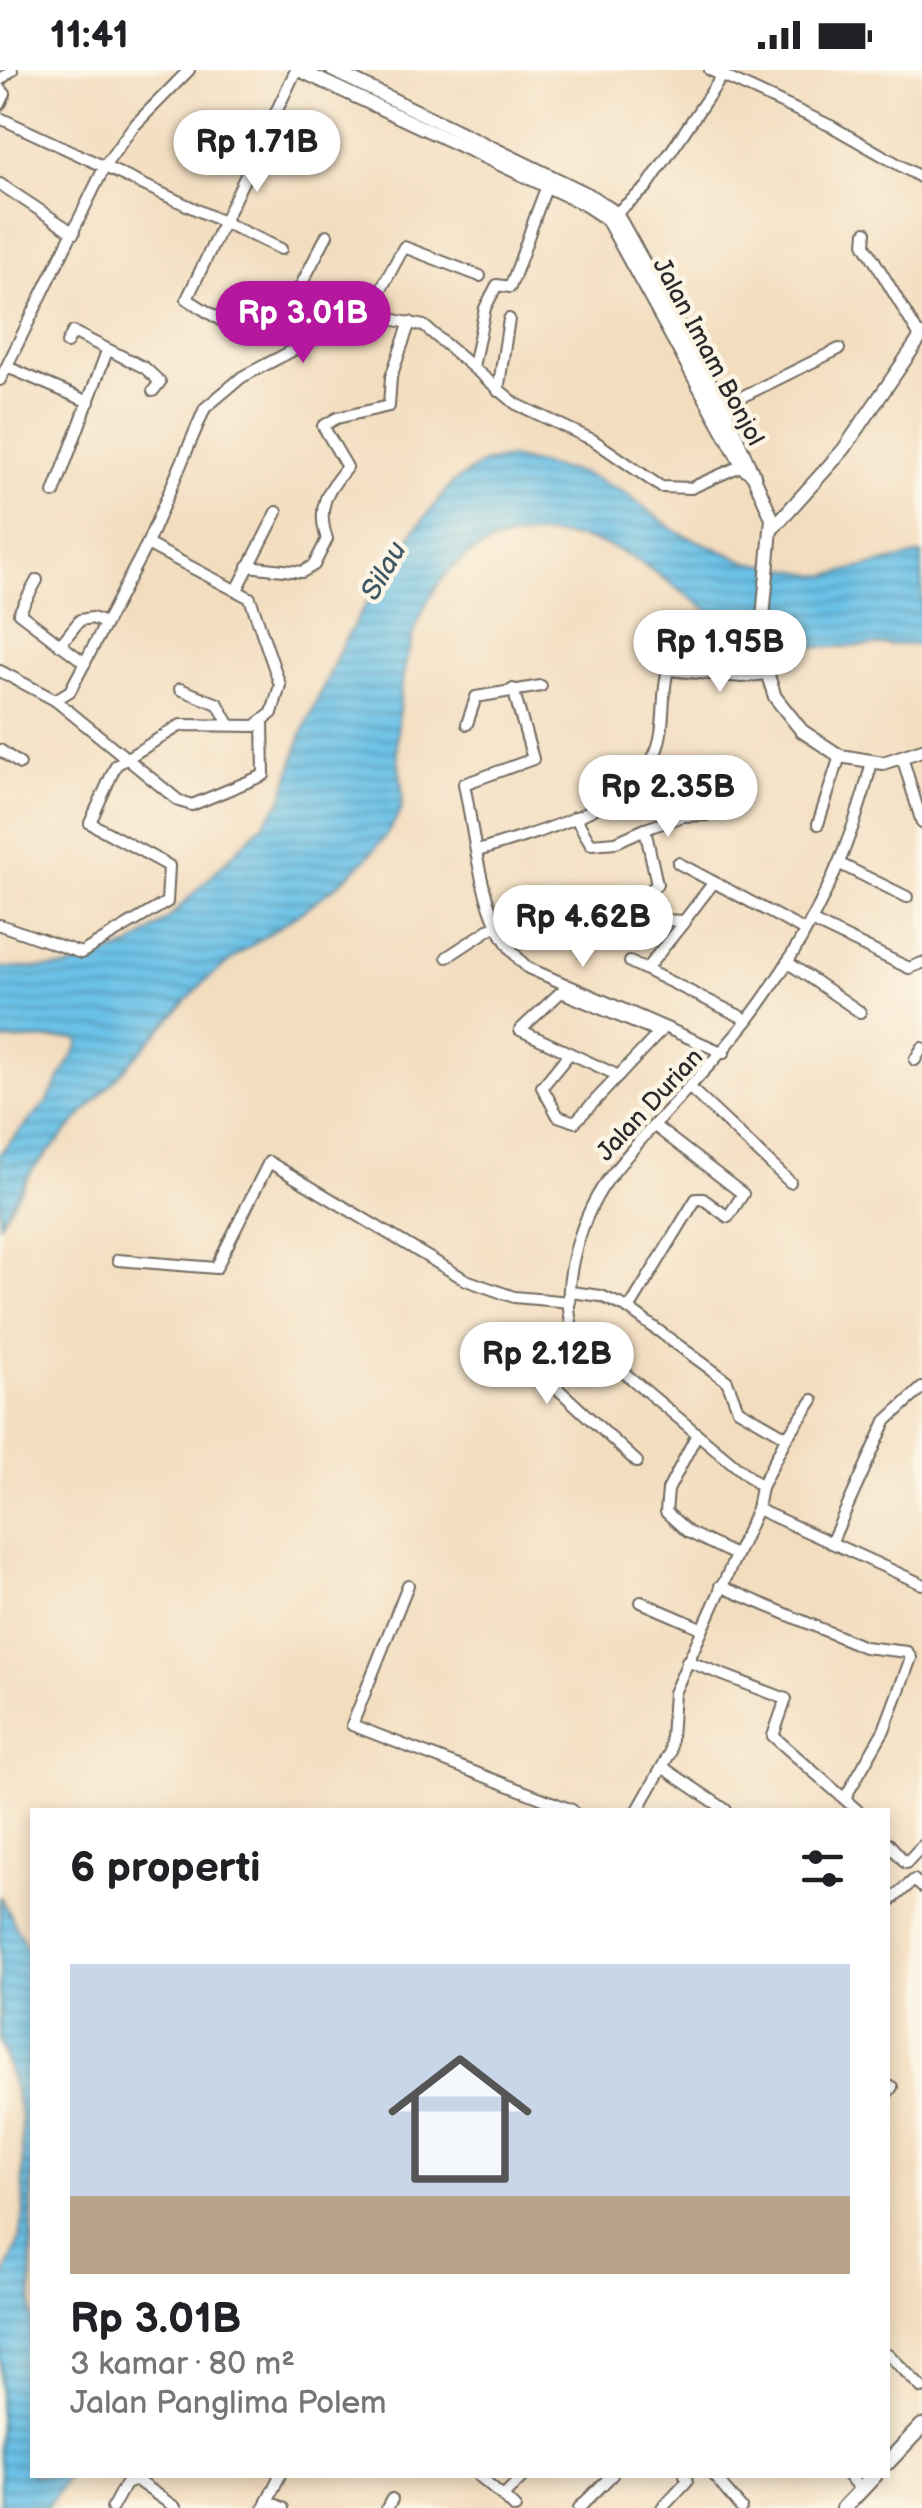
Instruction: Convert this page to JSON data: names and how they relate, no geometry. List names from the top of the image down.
{
  "streets": {
    "main road": ["Jalan Imam Bonjol"],
    "street": ["Jalan Durian"]
  },
  "water": ["Silau"],
  "page": {
    "status": "11:41",
    "price": [
      "Rp 1.71B",
      "Rp 3.01B",
      "Rp 1.95B",
      "Rp 2.35B",
      "Rp 4.62B",
      "Rp 2.12B"
    ],
    "heading": "6 properti",
    "list": [
      {
        "name": "Rp 3.01B",
        "note": "3 kamar · 80 m² · Jalan Panglima Polem"
      }
    ]
  }
}
